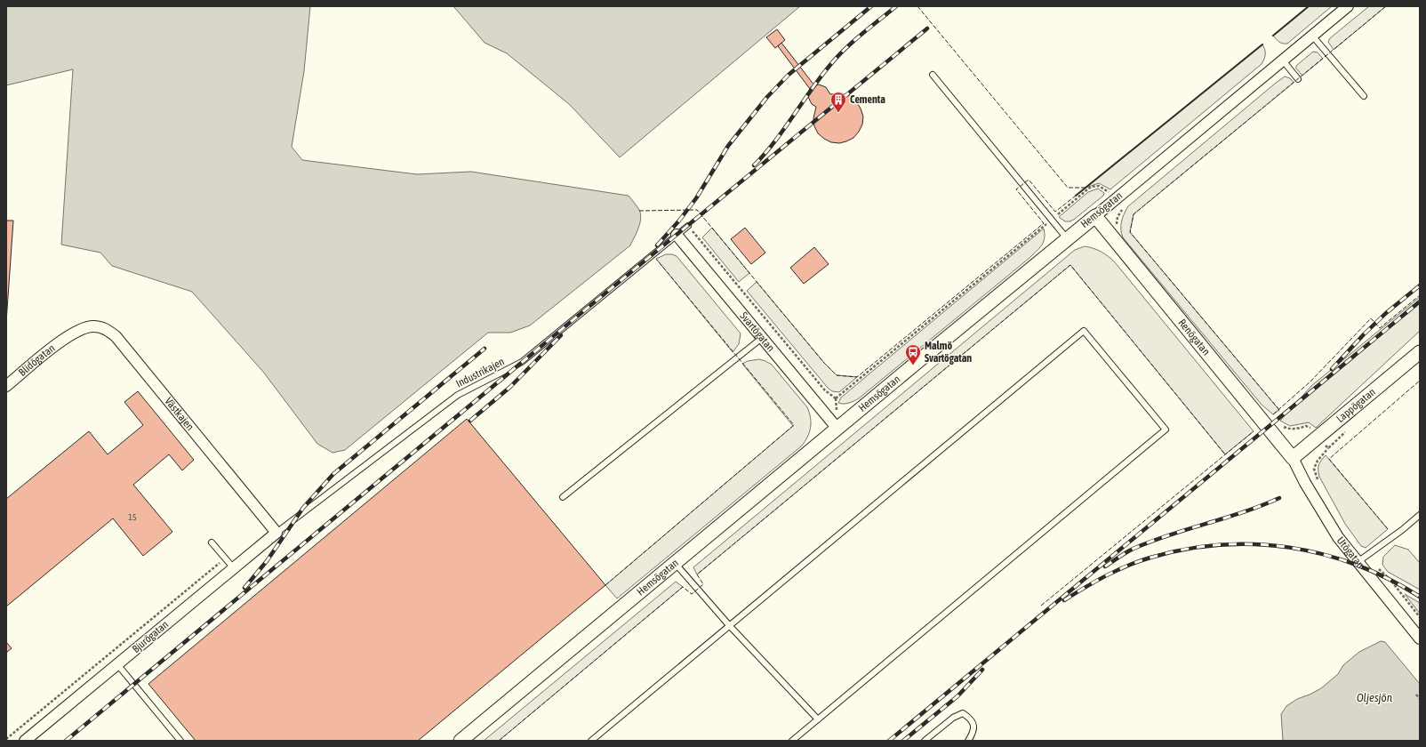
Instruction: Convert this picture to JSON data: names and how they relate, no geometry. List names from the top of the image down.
{
  "streets": {
    "street": [
      "Hemsögatan",
      "Svartögatan",
      "Renögatan",
      "Blidögatan",
      "Lappögatan",
      "Västkajen",
      "Utögatan",
      "Bjurögatan"
    ],
    "lane": ["Industrikajen"]
  },
  "crossings": [
    ["Hemsögatan", "Svartögatan"],
    ["Hemsögatan", "Renögatan"],
    ["Svartögatan", "Industrikajen"],
    ["Renögatan", "Lappögatan"],
    ["Renögatan", "Utögatan"],
    ["Blidögatan", "Västkajen"],
    ["Industrikajen", "Västkajen"],
    ["Industrikajen", "Bjurögatan"],
    ["Lappögatan", "Utögatan"],
    ["Västkajen", "Bjurögatan"]
  ],
  "water": ["Oljesjön"],
  "places": {
    "building": ["Cementa"],
    "bus stop": ["Malmö Svartögatan"]
  },
  "house_numbers": ["15"]
}
